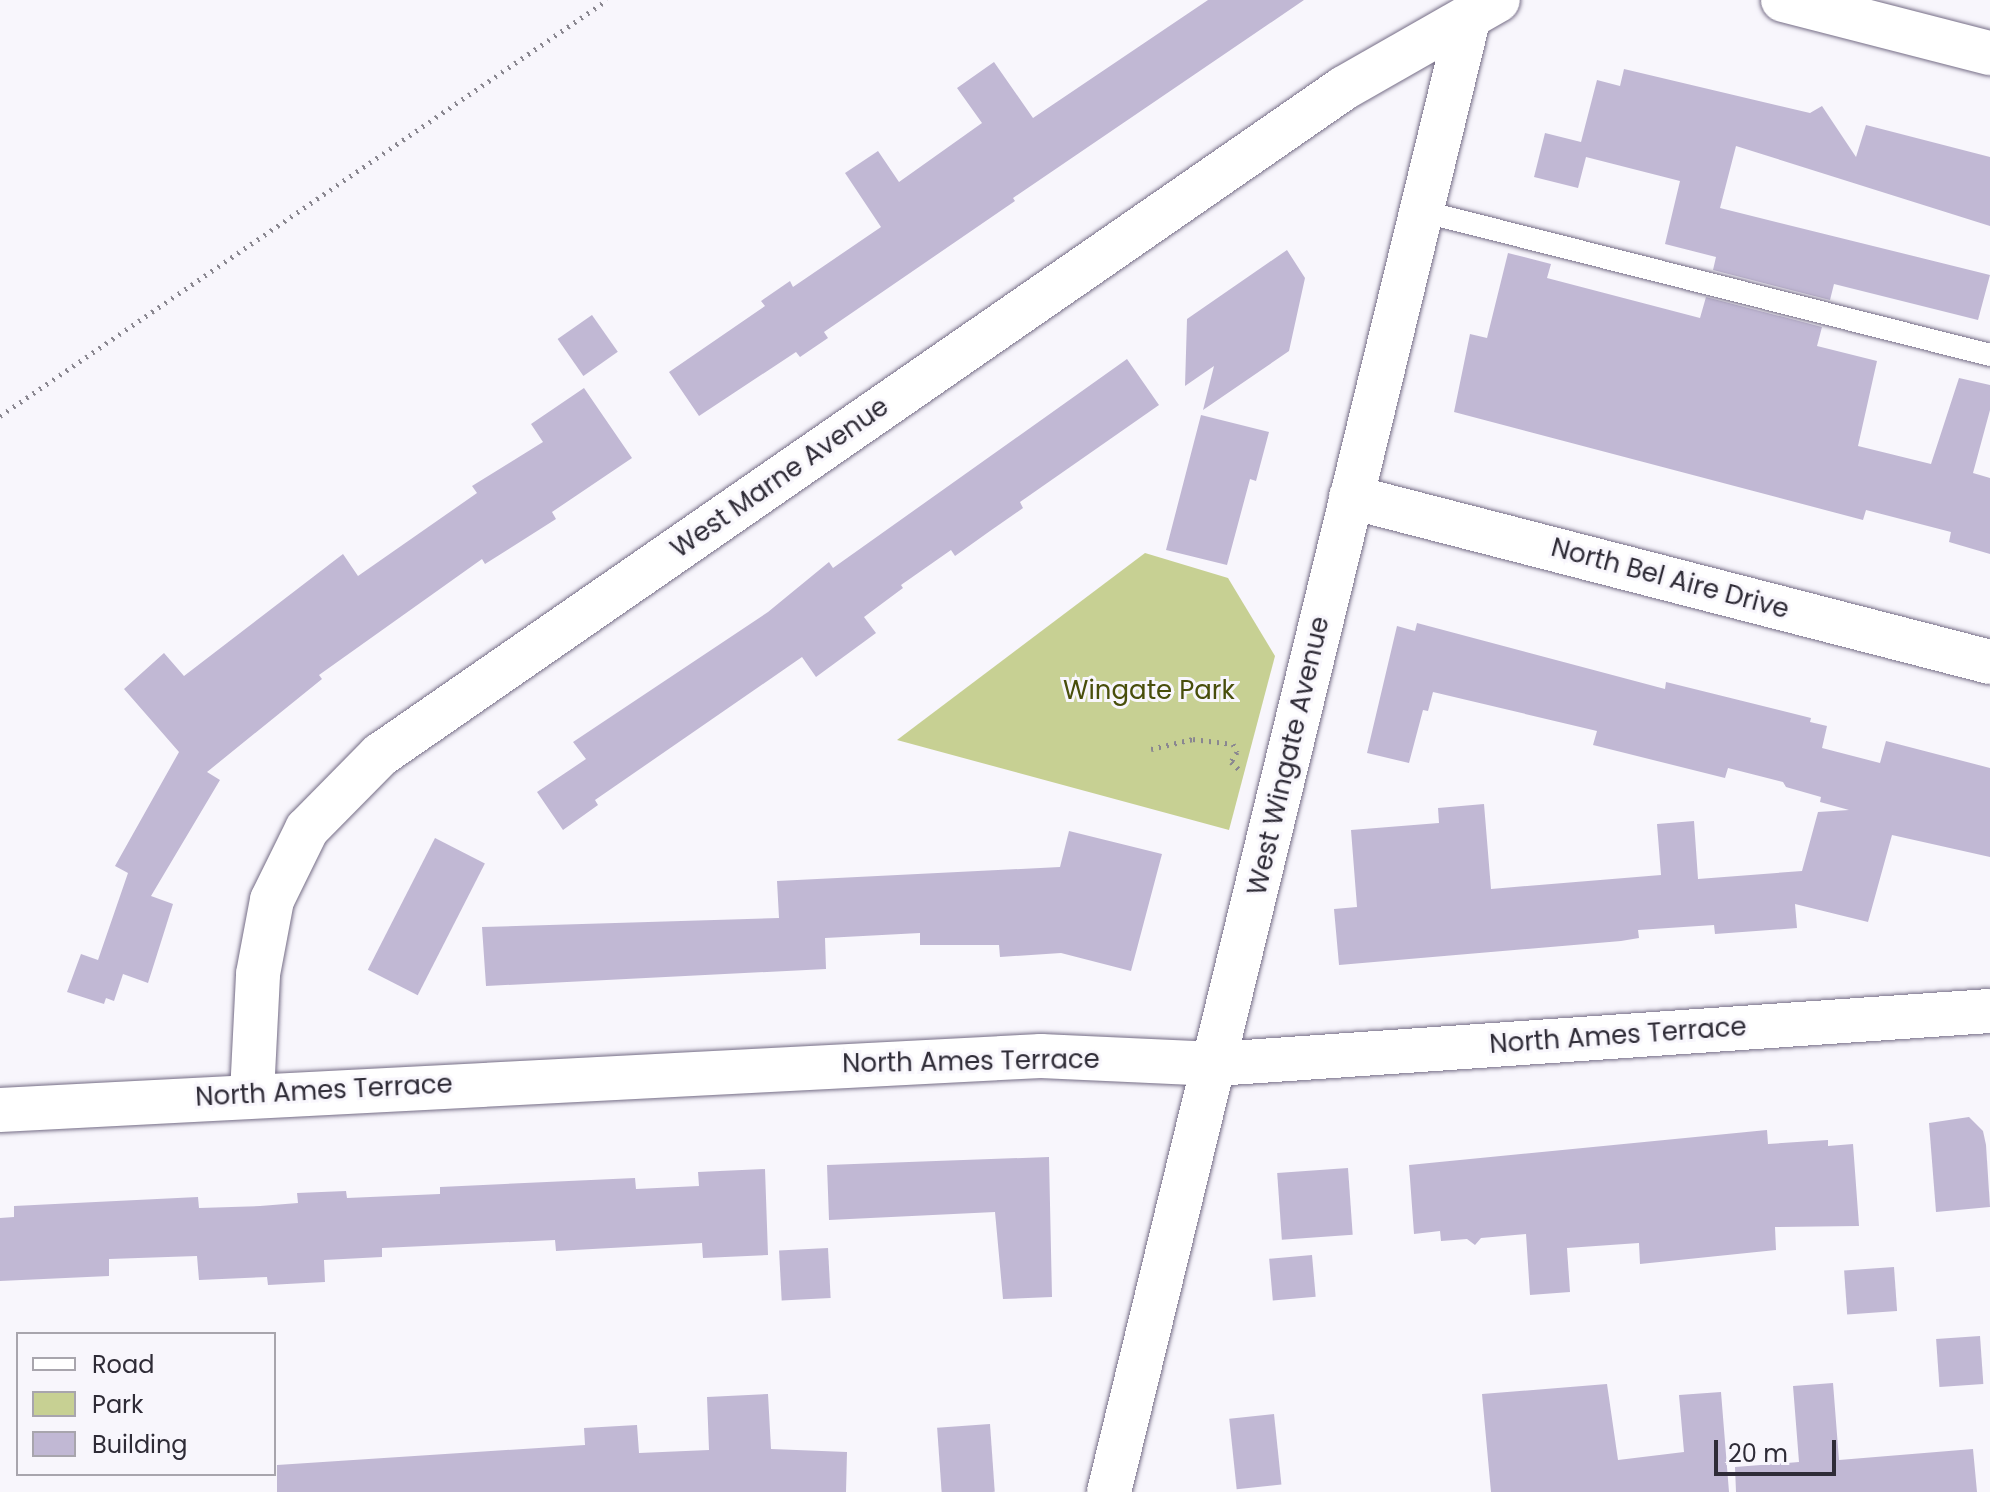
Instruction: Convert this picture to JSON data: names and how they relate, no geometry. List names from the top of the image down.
{
  "streets": {
    "street": [
      "West Marne Avenue",
      "North Bel Aire Drive",
      "West Wingate Avenue",
      "North Ames Terrace"
    ]
  },
  "crossings": [
    ["West Marne Avenue", "West Wingate Avenue"],
    ["West Marne Avenue", "North Ames Terrace"],
    ["North Bel Aire Drive", "West Wingate Avenue"],
    ["West Wingate Avenue", "North Ames Terrace"]
  ],
  "parks": ["Wingate Park"],
  "legend": ["Road", "Park", "Building"],
  "scale_bar": "20 m"
}
